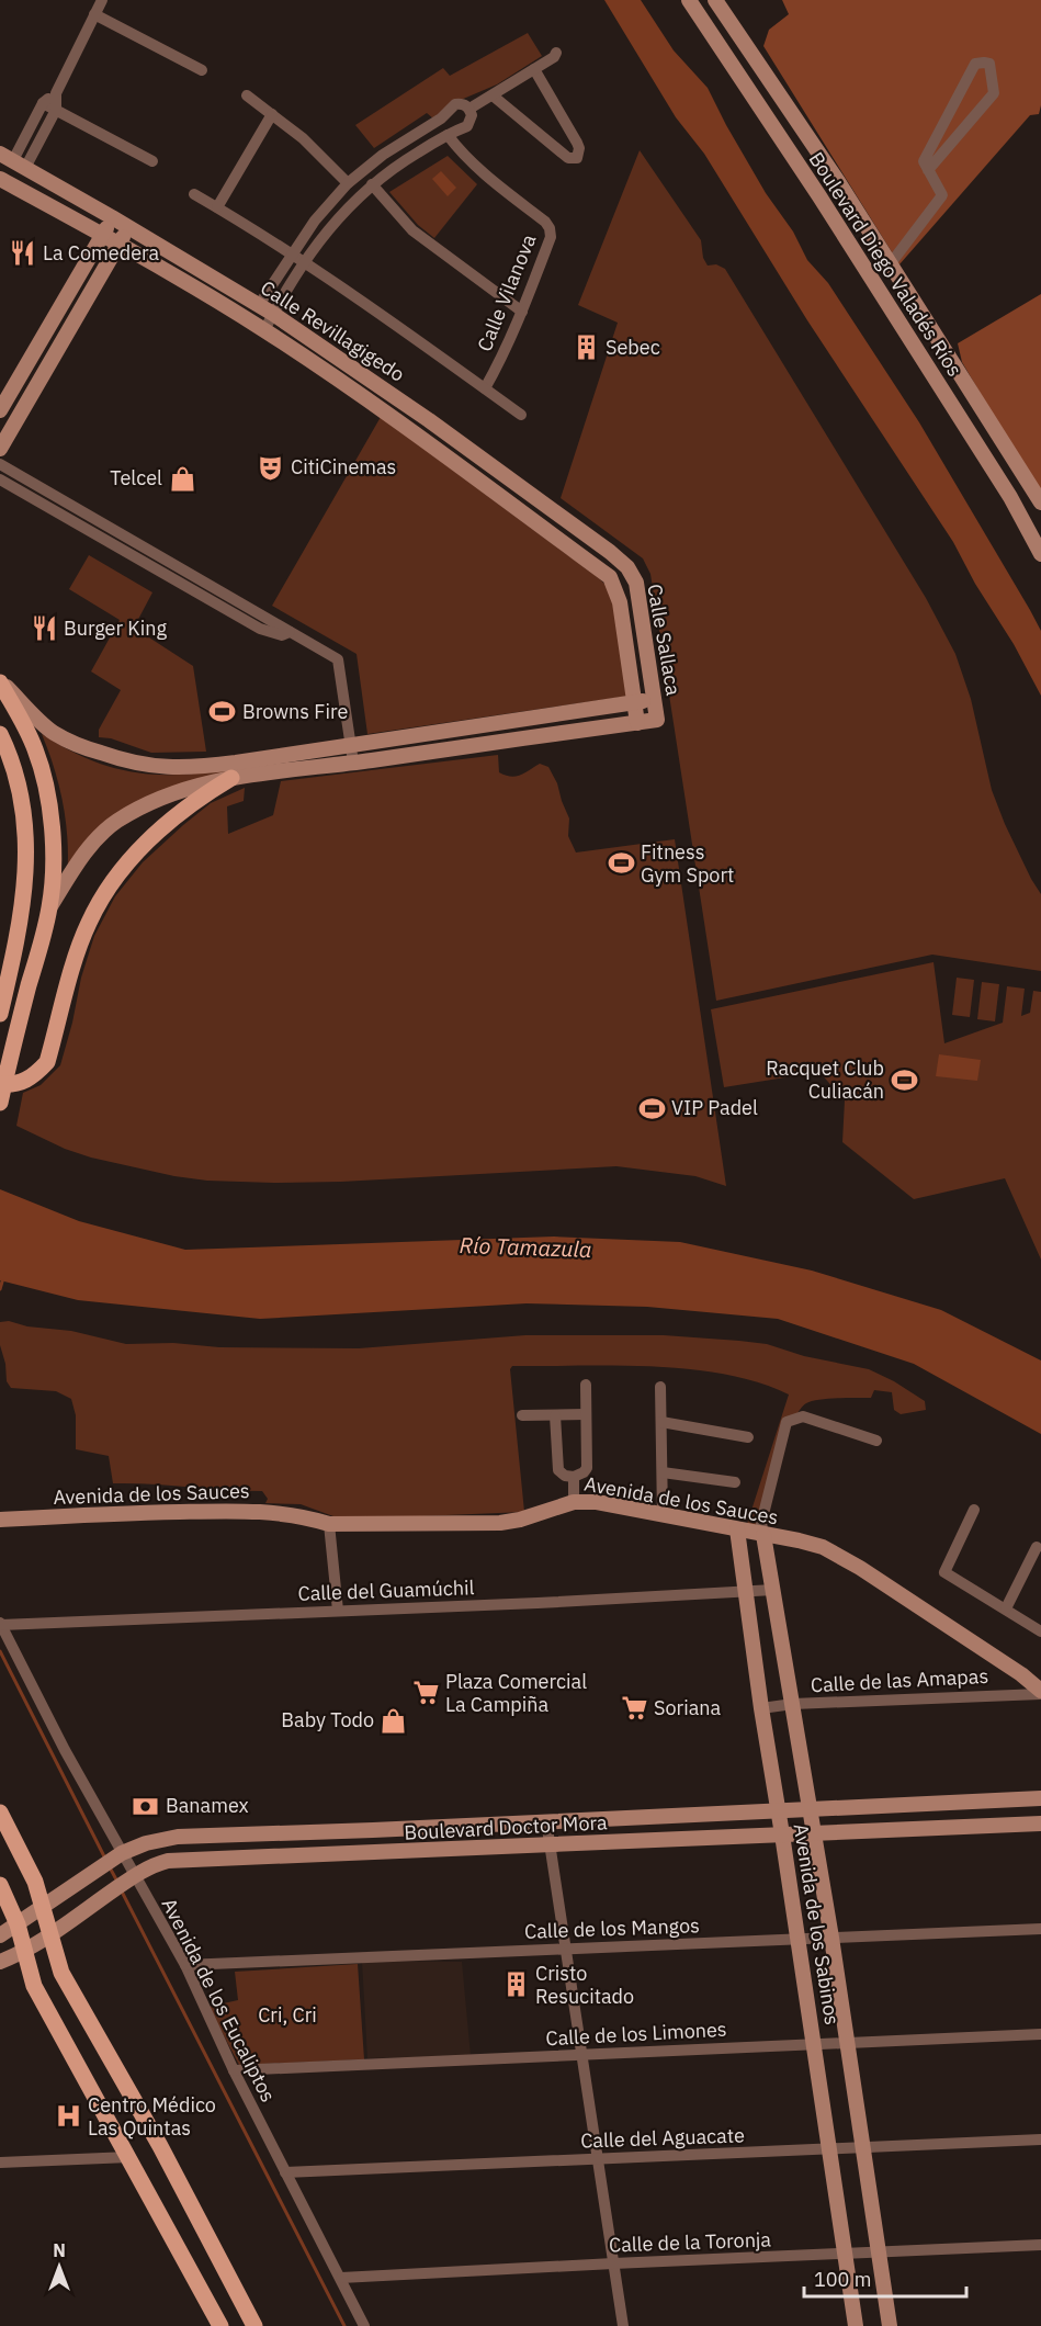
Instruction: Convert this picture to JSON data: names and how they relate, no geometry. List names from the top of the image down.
{
  "streets": {
    "street": [
      "Boulevard Diego Valadés Ríos",
      "Calle Vilanova",
      "Calle Revillagigedo",
      "Calle Sallaca",
      "Avenida de los Sauces",
      "Calle del Guamúchil",
      "Calle de las Amapas",
      "Boulevard Doctor Mora",
      "Avenida de los Sabinos",
      "Calle de los Mangos",
      "Avenida de los Eucaliptos",
      "Calle de los Limones",
      "Calle del Aguacate",
      "Calle de la Toronja"
    ]
  },
  "crossings": [
    ["Calle Revillagigedo", "Calle Sallaca"],
    ["Avenida de los Sauces", "Calle de las Amapas"],
    ["Avenida de los Sauces", "Avenida de los Sabinos"],
    ["Calle del Guamúchil", "Avenida de los Sabinos"],
    ["Calle del Guamúchil", "Avenida de los Eucaliptos"],
    ["Calle de las Amapas", "Avenida de los Sabinos"],
    ["Boulevard Doctor Mora", "Avenida de los Sabinos"],
    ["Boulevard Doctor Mora", "Avenida de los Eucaliptos"],
    ["Avenida de los Sabinos", "Calle de los Mangos"],
    ["Avenida de los Sabinos", "Calle de los Limones"],
    ["Avenida de los Sabinos", "Calle del Aguacate"],
    ["Avenida de los Sabinos", "Calle de la Toronja"],
    ["Calle de los Mangos", "Avenida de los Eucaliptos"],
    ["Avenida de los Eucaliptos", "Calle de los Limones"],
    ["Avenida de los Eucaliptos", "Calle del Aguacate"],
    ["Avenida de los Eucaliptos", "Calle de la Toronja"]
  ],
  "water": ["Río Tamazula"],
  "parks": ["Cri, Cri"],
  "places": {
    "restaurant": ["La Comedera", "Burger King"],
    "building": ["Sebec", "Cristo Resucitado"],
    "theatre": ["CitiCinemas"],
    "shop": ["Telcel", "Baby Todo"],
    "sports": [
      "Browns Fire",
      "Fitness Gym Sport",
      "Racquet Club Culiacán",
      "VIP Padel"
    ],
    "supermarket": ["Plaza Comercial La Campiña", "Soriana"],
    "bank": ["Banamex"],
    "hospital": ["Centro Médico Las Quintas"]
  },
  "scale_bar": "100 m",
  "north": "top"
}
